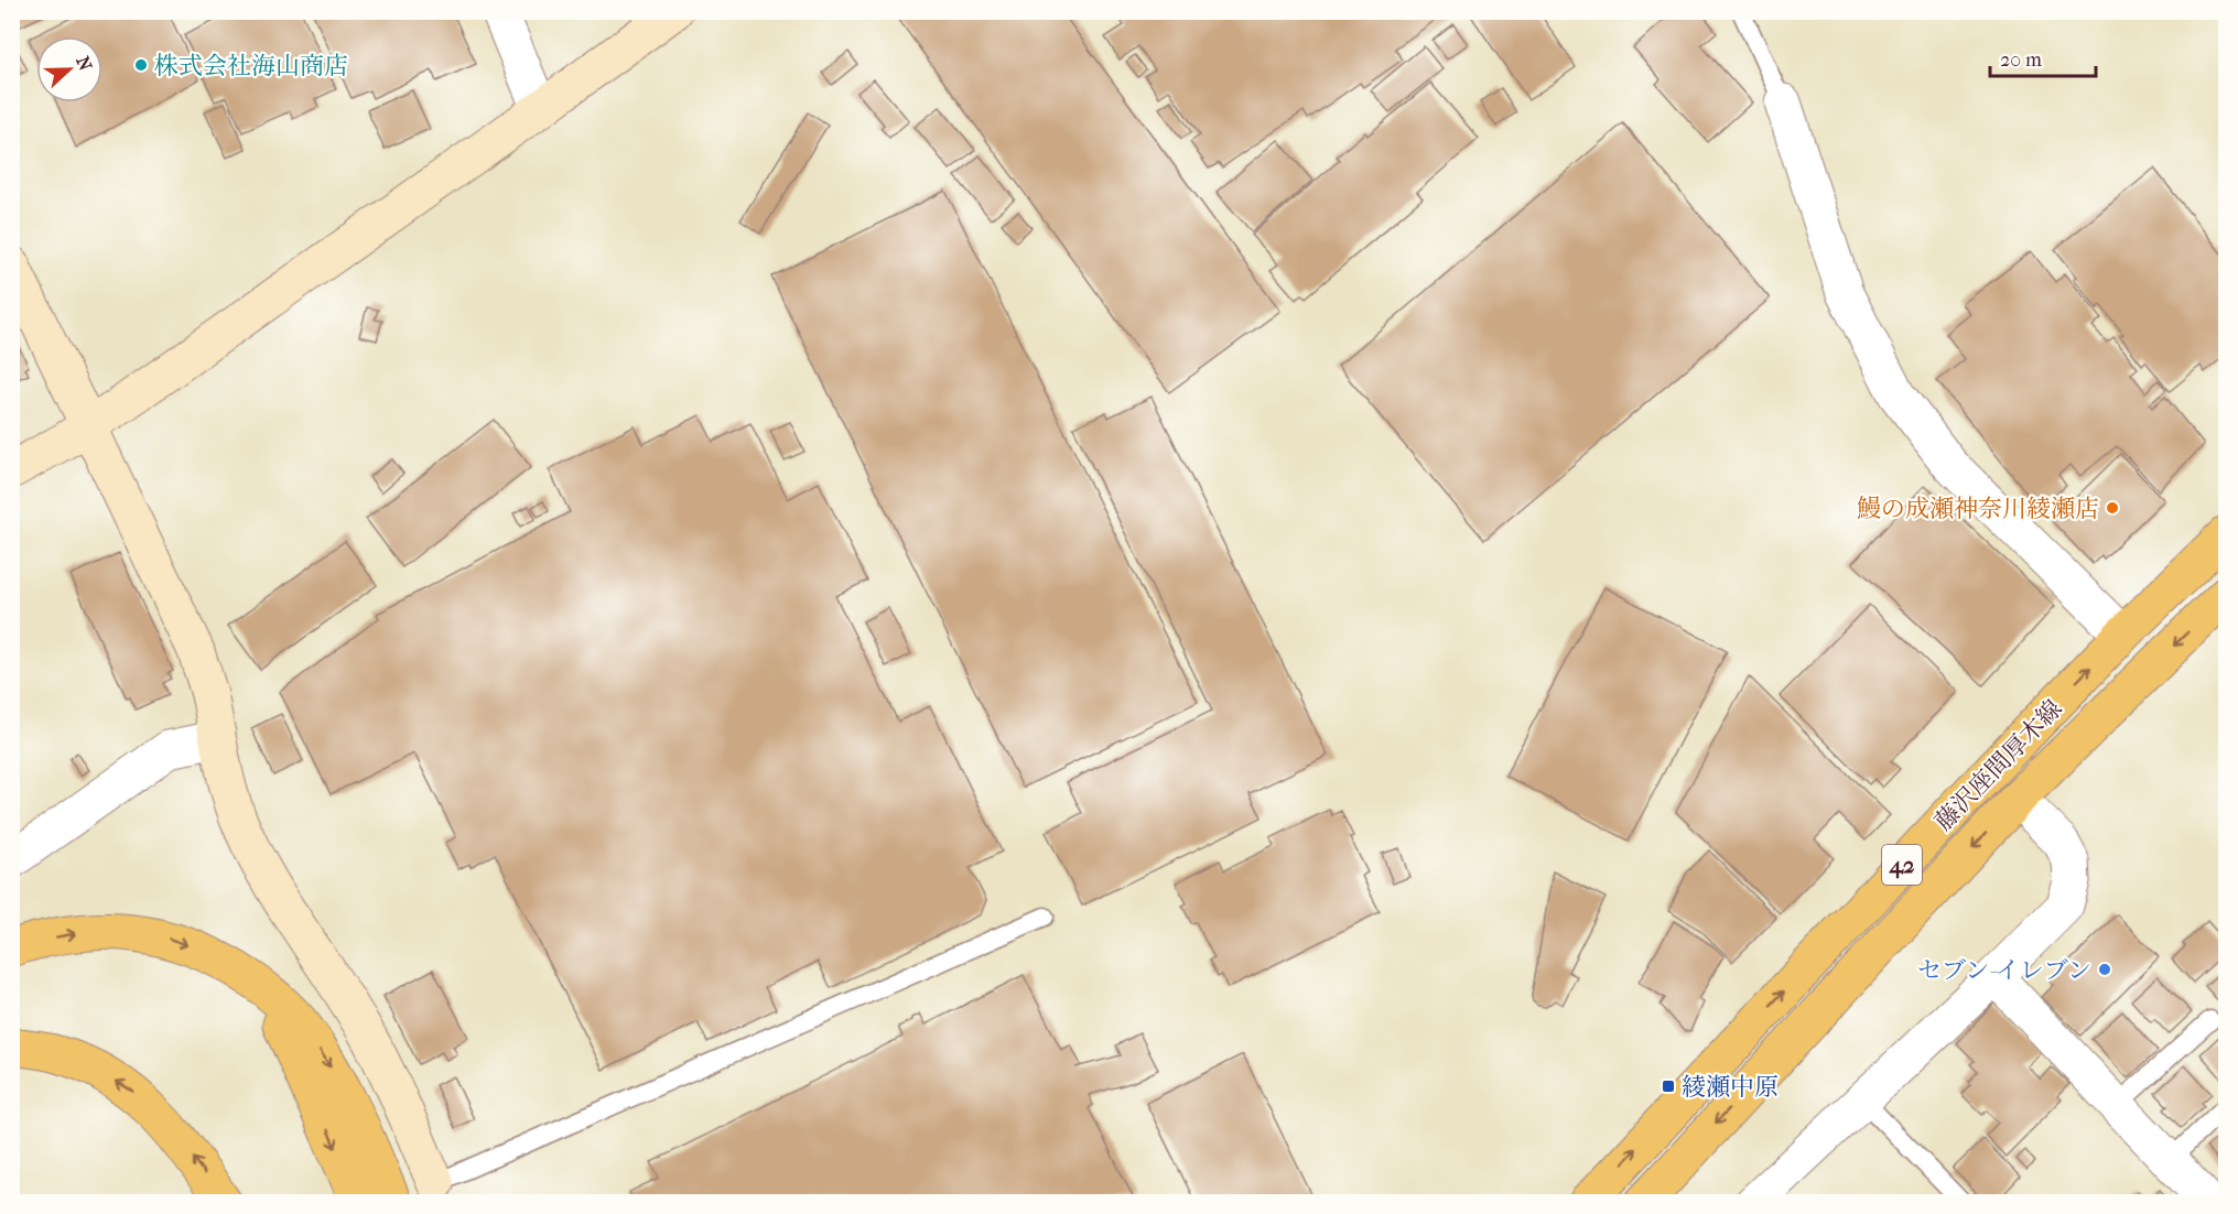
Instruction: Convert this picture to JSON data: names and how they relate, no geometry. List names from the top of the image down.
{
  "streets": {
    "main road": ["藤沢座間厚木線", "42"]
  },
  "places": {
    "other": ["株式会社海山商店", "鰻の成瀬神奈川綾瀬店", "セブン-イレブン"],
    "transit": ["綾瀬中原"]
  },
  "scale_bar": "20 m",
  "north": "right"
}
